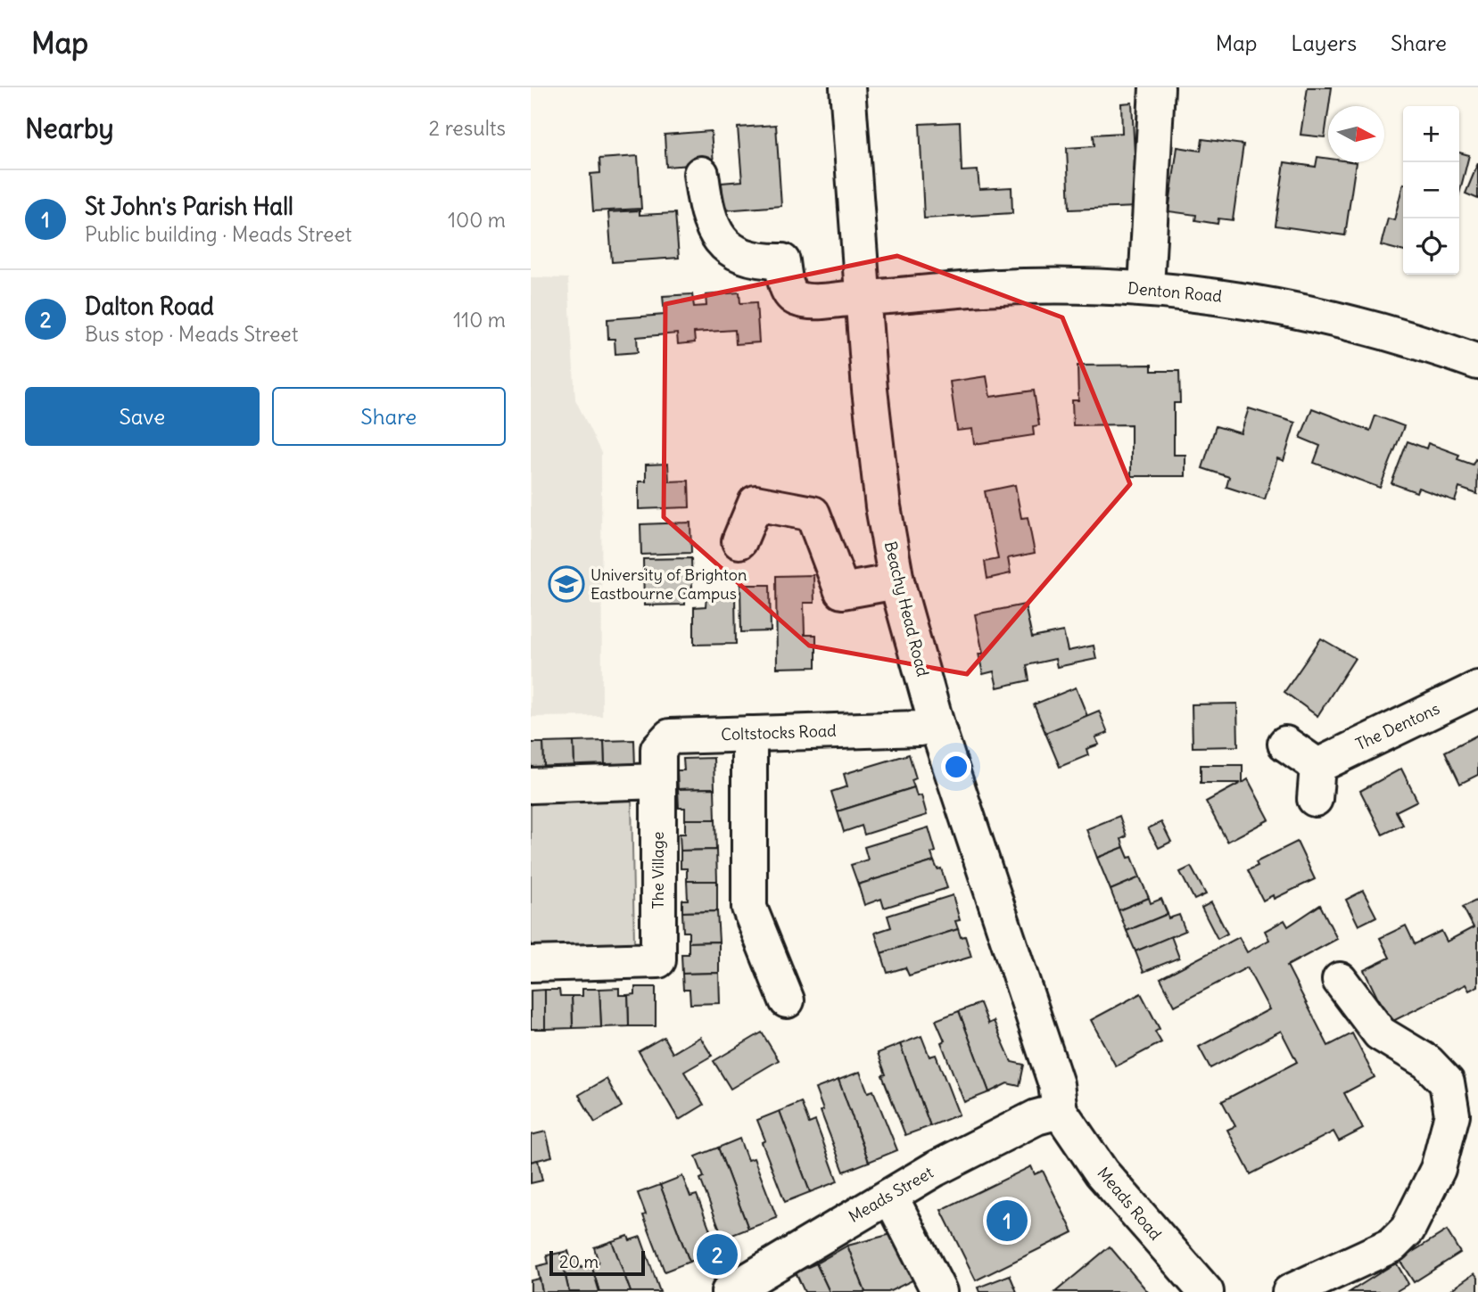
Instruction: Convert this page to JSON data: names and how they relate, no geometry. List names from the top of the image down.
{
  "streets": {
    "street": [
      "Denton Road",
      "Beachy Head Road",
      "The Dentons",
      "Coltstocks Road",
      "The Village",
      "Meads Street",
      "Meads Road"
    ]
  },
  "crossings": [
    ["Denton Road", "Beachy Head Road"],
    ["Beachy Head Road", "Coltstocks Road"],
    ["Beachy Head Road", "Meads Street"],
    ["Beachy Head Road", "Meads Road"],
    ["Coltstocks Road", "The Village"],
    ["Meads Street", "Meads Road"]
  ],
  "places": {
    "school or university": ["University of Brighton Eastbourne Campus"]
  },
  "scale_bar": "20 m",
  "north": "right",
  "page": {
    "header": "Map",
    "nav": ["Map", "Layers", "Share"],
    "heading": ["Nearby", "2 results"],
    "map_buttons": ["+", "−"],
    "list": [
      {
        "mark": "1",
        "name": "St John's Parish Hall",
        "note": "Public building · Meads Street",
        "value": "100 m"
      },
      {
        "mark": "2",
        "name": "Dalton Road",
        "note": "Bus stop · Meads Street",
        "value": "110 m"
      }
    ],
    "buttons": ["Save", "Share"],
    "pins": ["1", "2"],
    "scale": "20 m"
  }
}
